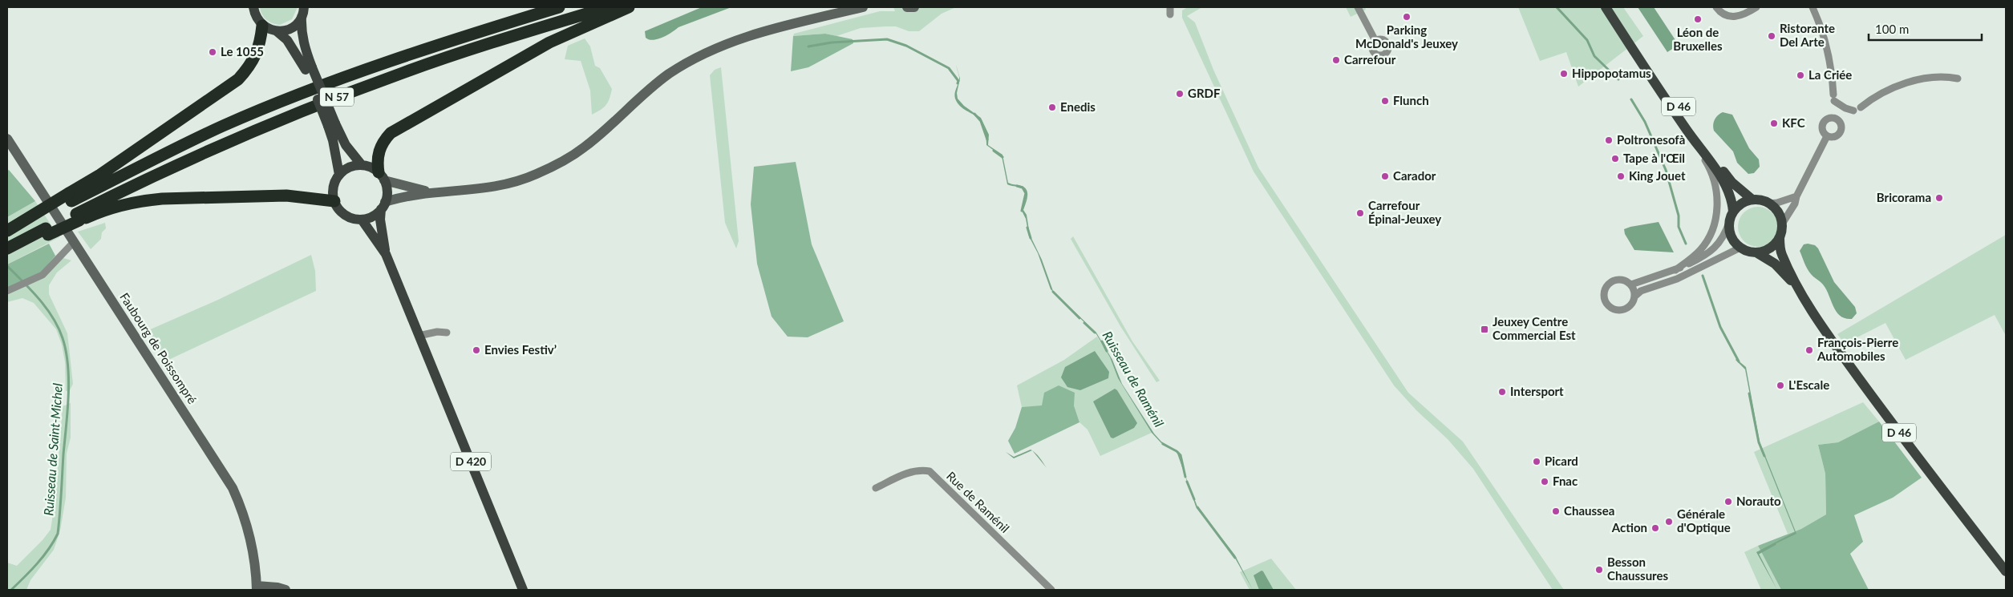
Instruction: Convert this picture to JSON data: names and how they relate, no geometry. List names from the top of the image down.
{
  "streets": {
    "highway": ["N 57"],
    "main road": ["D 46", "D 420"],
    "street": ["Faubourg de Poissompré", "Rue de Raménil"]
  },
  "water": ["Ruisseau de Raménil", "Ruisseau de Saint-Michel"],
  "places": {
    "other": [
      "Parking McDonald's Jeuxey",
      "Léon de Bruxelles",
      "Ristorante Del Arte",
      "Le 1055",
      "Carrefour",
      "Hippopotamus",
      "La Criée",
      "GRDF",
      "Flunch",
      "Enedis",
      "KFC",
      "Poltronesofà",
      "Tape à l'Œil",
      "Carador",
      "King Jouet",
      "Bricorama",
      "Carrefour Épinal-Jeuxey",
      "Envies Festiv’",
      "François-Pierre Automobiles",
      "L'Escale",
      "Intersport",
      "Picard",
      "Fnac",
      "Norauto",
      "Chaussea",
      "Générale d'Optique",
      "Action",
      "Besson Chaussures"
    ],
    "transit": ["Jeuxey Centre Commercial Est"]
  },
  "scale_bar": "100 m"
}
